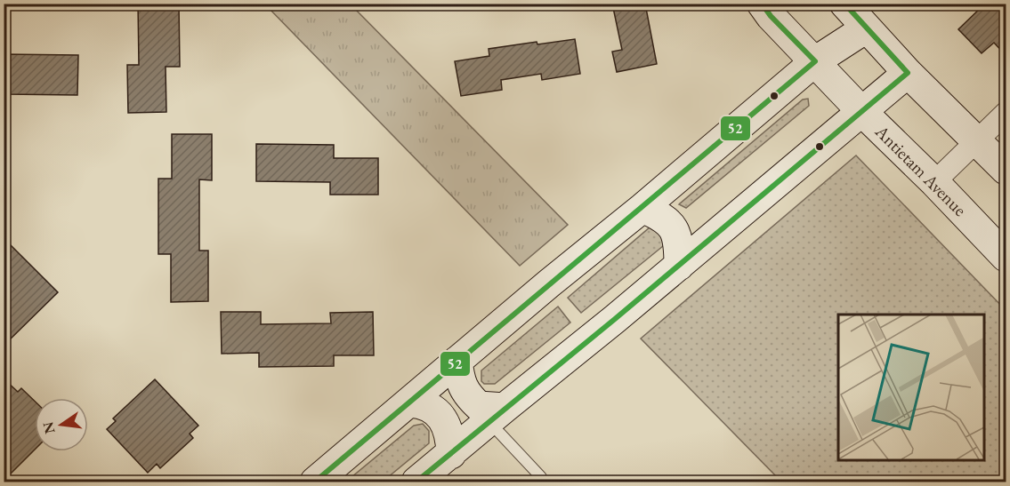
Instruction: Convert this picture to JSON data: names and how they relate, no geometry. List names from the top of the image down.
{
  "streets": {
    "street": ["Antietam Avenue"]
  },
  "lines": ["transit line 52"],
  "north": "left"
}
